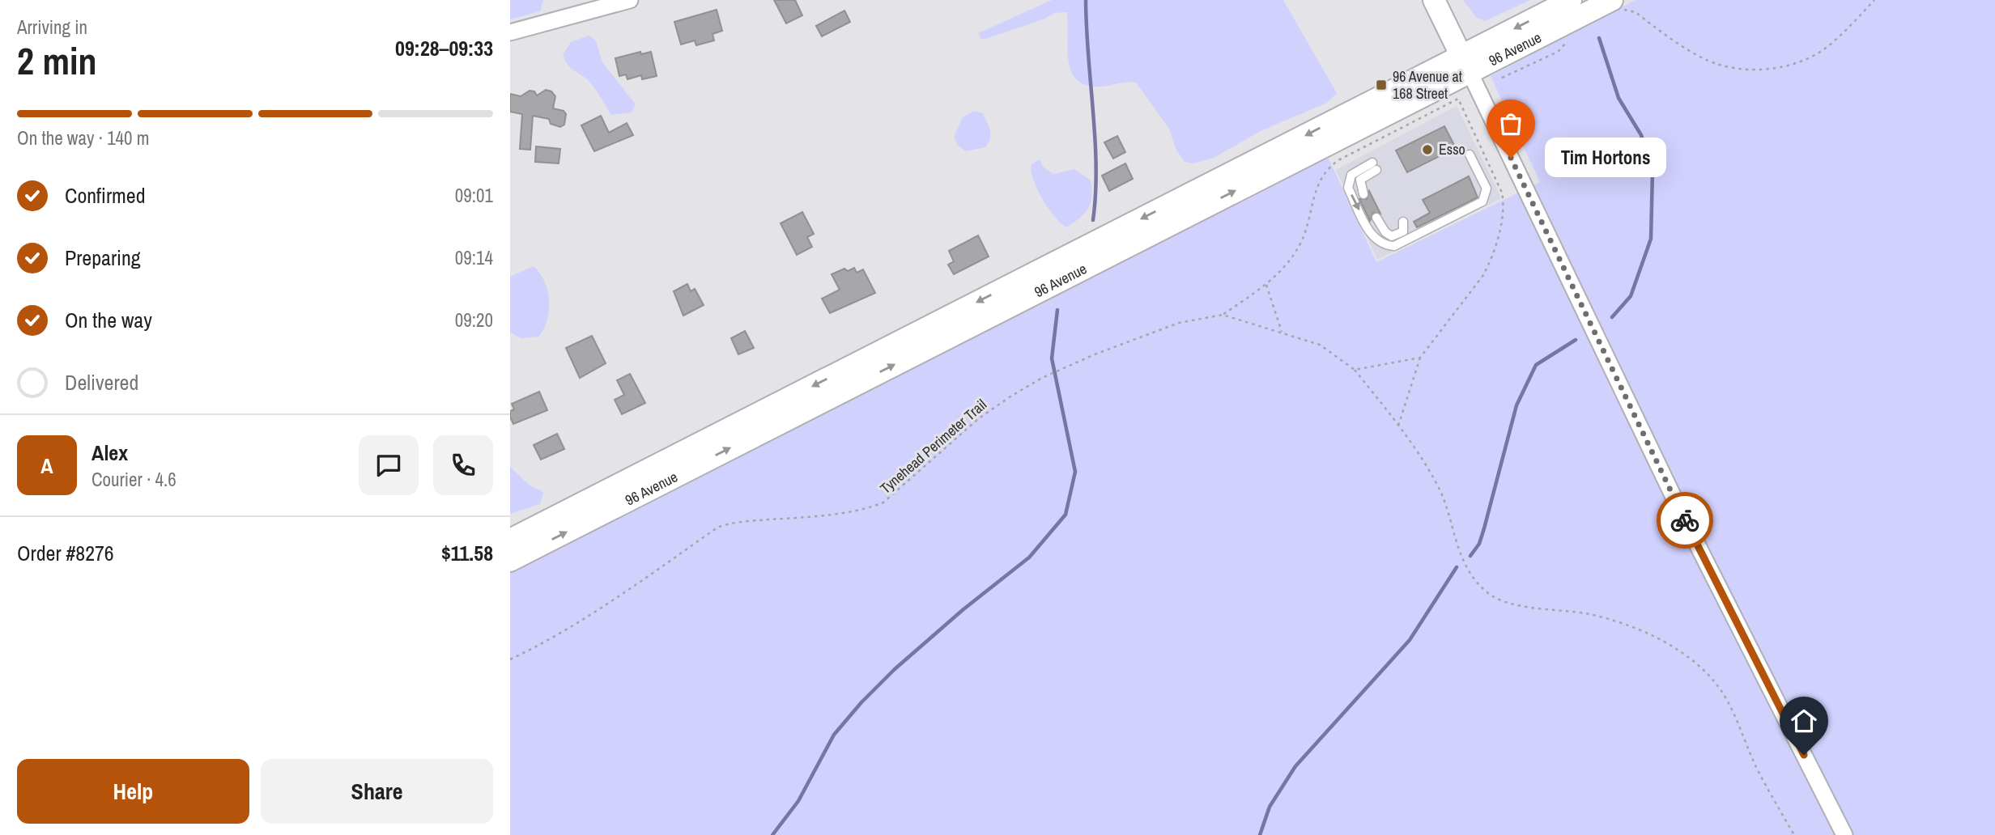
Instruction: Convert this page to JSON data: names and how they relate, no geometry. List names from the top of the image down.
{
  "streets": {
    "main road": ["96 Avenue"],
    "path": ["Tynehead Perimeter Trail"]
  },
  "places": {
    "transit": ["96 Avenue at 168 Street"],
    "other": ["Esso", "Tim Hortons"]
  },
  "page": {
    "heading": ["2 min", "Arriving in", "09:28–09:33"],
    "panel": [
      "Alex",
      "Courier · 4.6",
      "Order #8276",
      "$11.58"
    ],
    "bar": "On the way · 140 m",
    "bubble": "Tim Hortons",
    "list": [
      ["Confirmed", "09:01"],
      ["Preparing", "09:14"],
      ["On the way", "09:20"],
      "Delivered"
    ],
    "round": "A",
    "buttons": ["Help", "Share"]
  }
}
